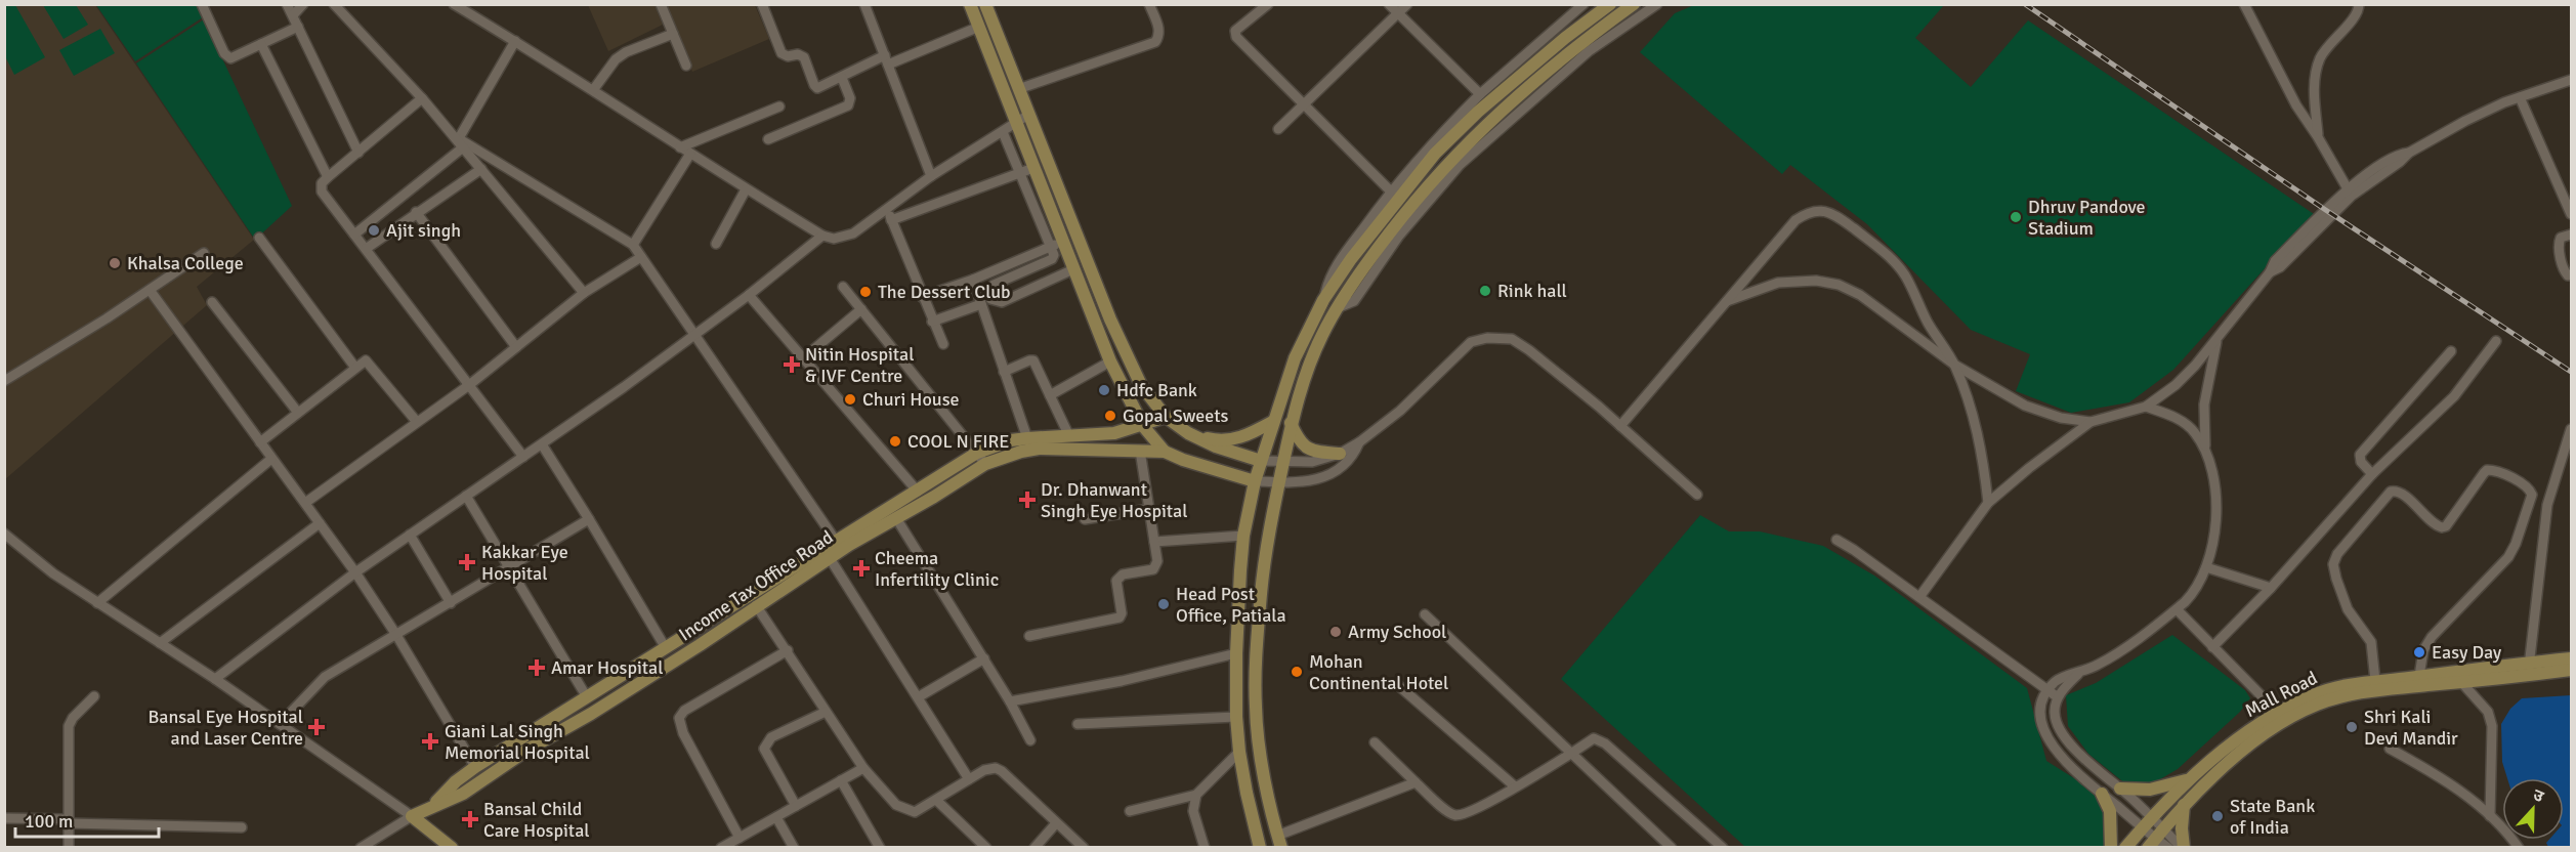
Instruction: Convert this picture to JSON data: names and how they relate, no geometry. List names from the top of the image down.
{
  "streets": {
    "main road": ["Income Tax Office Road", "Mall Road"]
  },
  "places": {
    "other": [
      "Dhruv Pandove Stadium",
      "Ajit singh",
      "Khalsa College",
      "Rink hall",
      "The Dessert Club",
      "Hdfc Bank",
      "Churi House",
      "Gopal Sweets",
      "COOL N FIRE",
      "Head Post Office, Patiala",
      "Army School",
      "Easy Day",
      "Mohan Continental Hotel",
      "Shri Kali Devi Mandir",
      "State Bank of India"
    ],
    "health": [
      "Nitin Hospital & IVF Centre",
      "Dr. Dhanwant Singh Eye Hospital",
      "Kakkar Eye Hospital",
      "Cheema Infertility Clinic",
      "Amar Hospital",
      "Bansal Eye Hospital and Laser Centre",
      "Giani Lal Singh Memorial Hospital",
      "Bansal Child Care Hospital"
    ]
  },
  "scale_bar": "100 m",
  "north": "top"
}
